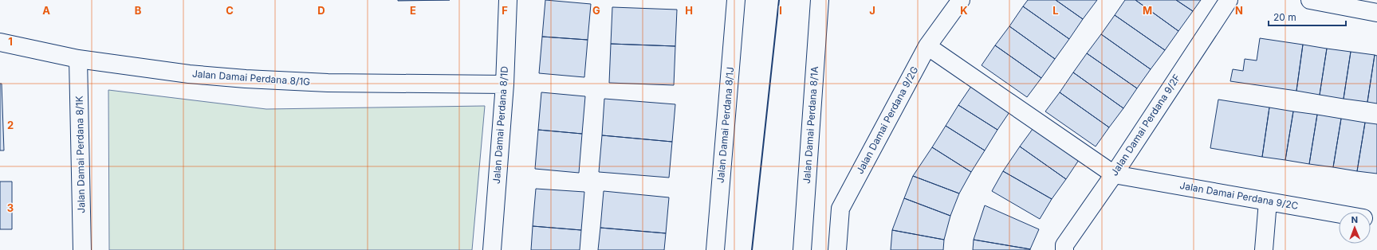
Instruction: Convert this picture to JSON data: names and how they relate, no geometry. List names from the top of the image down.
{
  "streets": {
    "street": [
      "Jalan Damai Perdana 8/1G",
      "Jalan Damai Perdana 9/2G",
      "Jalan Damai Perdana 8/1D",
      "Jalan Damai Perdana 8/1J",
      "Jalan Damai Perdana 8/1A",
      "Jalan Damai Perdana 9/2F",
      "Jalan Damai Perdana 8/1K",
      "Jalan Damai Perdana 9/2C"
    ]
  },
  "crossings": [
    ["Jalan Damai Perdana 8/1G", "Jalan Damai Perdana 8/1D"],
    ["Jalan Damai Perdana 8/1G", "Jalan Damai Perdana 8/1K"],
    ["Jalan Damai Perdana 9/2F", "Jalan Damai Perdana 9/2C"]
  ],
  "scale_bar": "20 m",
  "north": "top",
  "grid": {
    "columns": [
      "A",
      "B",
      "C",
      "D",
      "E",
      "F",
      "G",
      "H",
      "I",
      "J",
      "K",
      "L",
      "M",
      "N"
    ],
    "rows": ["1", "2", "3"]
  }
}
